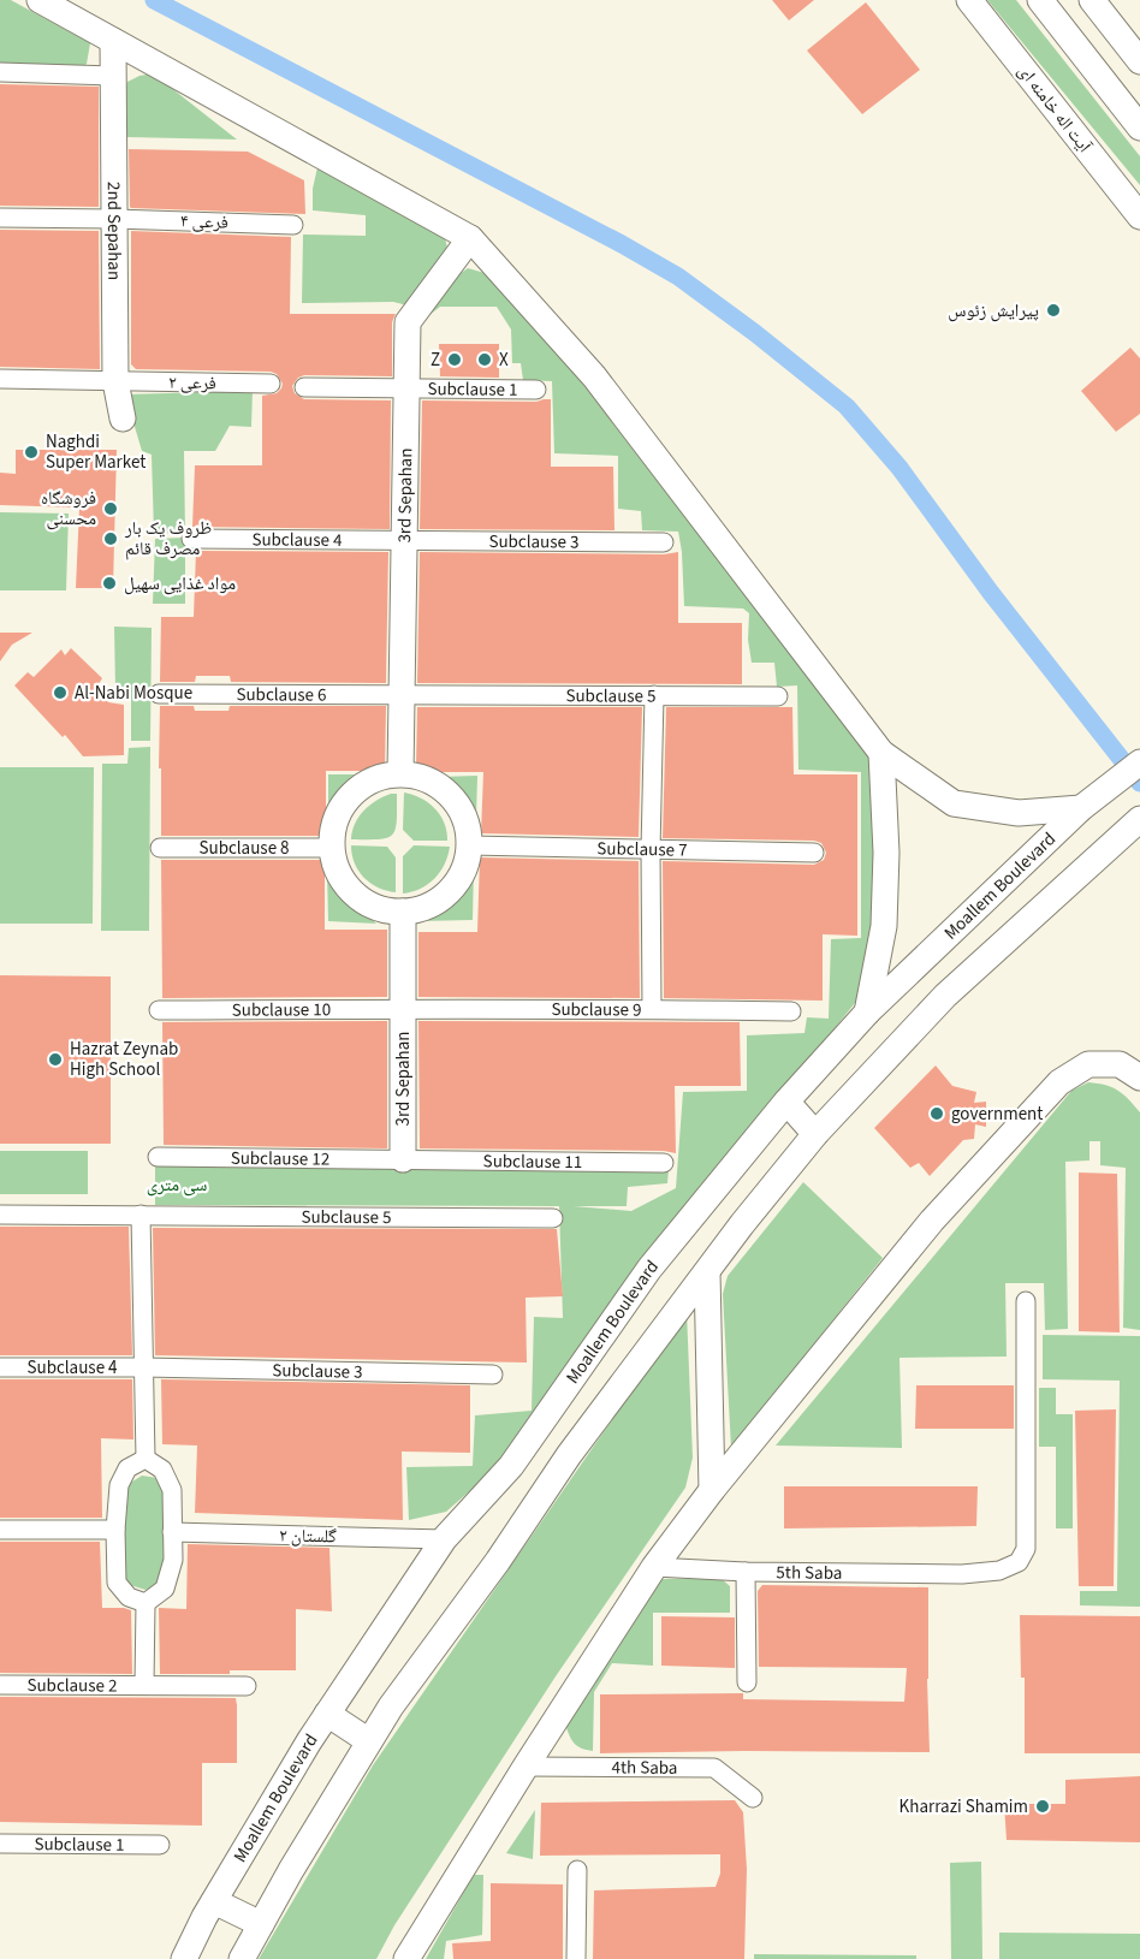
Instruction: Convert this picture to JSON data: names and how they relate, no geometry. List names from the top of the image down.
{
  "streets": {
    "main road": [
      "آیت اله خامنه ای",
      "2nd Sepahan",
      "3rd Sepahan",
      "Moallem Boulevard"
    ],
    "street": [
      "فرعی ۴",
      "فرعی ۲",
      "Subclause 1",
      "Subclause 4",
      "Subclause 3",
      "Subclause 6",
      "Subclause 5",
      "Subclause 8",
      "Subclause 7",
      "Subclause 10",
      "Subclause 9",
      "Subclause 12",
      "Subclause 11",
      "گلستان ۲",
      "5th Saba",
      "Subclause 2",
      "4th Saba"
    ]
  },
  "crossings": [
    ["فرعی ۴", "2nd Sepahan"],
    ["2nd Sepahan", "فرعی ۲"],
    ["Subclause 1", "3rd Sepahan"],
    ["3rd Sepahan", "Subclause 4"],
    ["3rd Sepahan", "Subclause 3"],
    ["3rd Sepahan", "Subclause 6"],
    ["3rd Sepahan", "Subclause 5"],
    ["3rd Sepahan", "Subclause 8"],
    ["3rd Sepahan", "Subclause 7"],
    ["3rd Sepahan", "Subclause 10"],
    ["3rd Sepahan", "Subclause 9"],
    ["3rd Sepahan", "Subclause 12"],
    ["3rd Sepahan", "Subclause 11"],
    ["Subclause 4", "Subclause 3"],
    ["Subclause 6", "Subclause 5"],
    ["Subclause 8", "Subclause 7"],
    ["Moallem Boulevard", "گلستان ۲"],
    ["Subclause 10", "Subclause 9"],
    ["Subclause 12", "Subclause 11"]
  ],
  "parks": ["سی متری"],
  "places": [
    "پیرایش زئوس",
    "Z",
    "X",
    "Naghdi Super Market",
    "فروشگاه محسنی",
    "ظروف یک بار مصرف قائم",
    "مواد غذایی سهیل",
    "Al-Nabi Mosque",
    "Hazrat Zeynab High School",
    "government",
    "Kharrazi Shamim"
  ]
}
